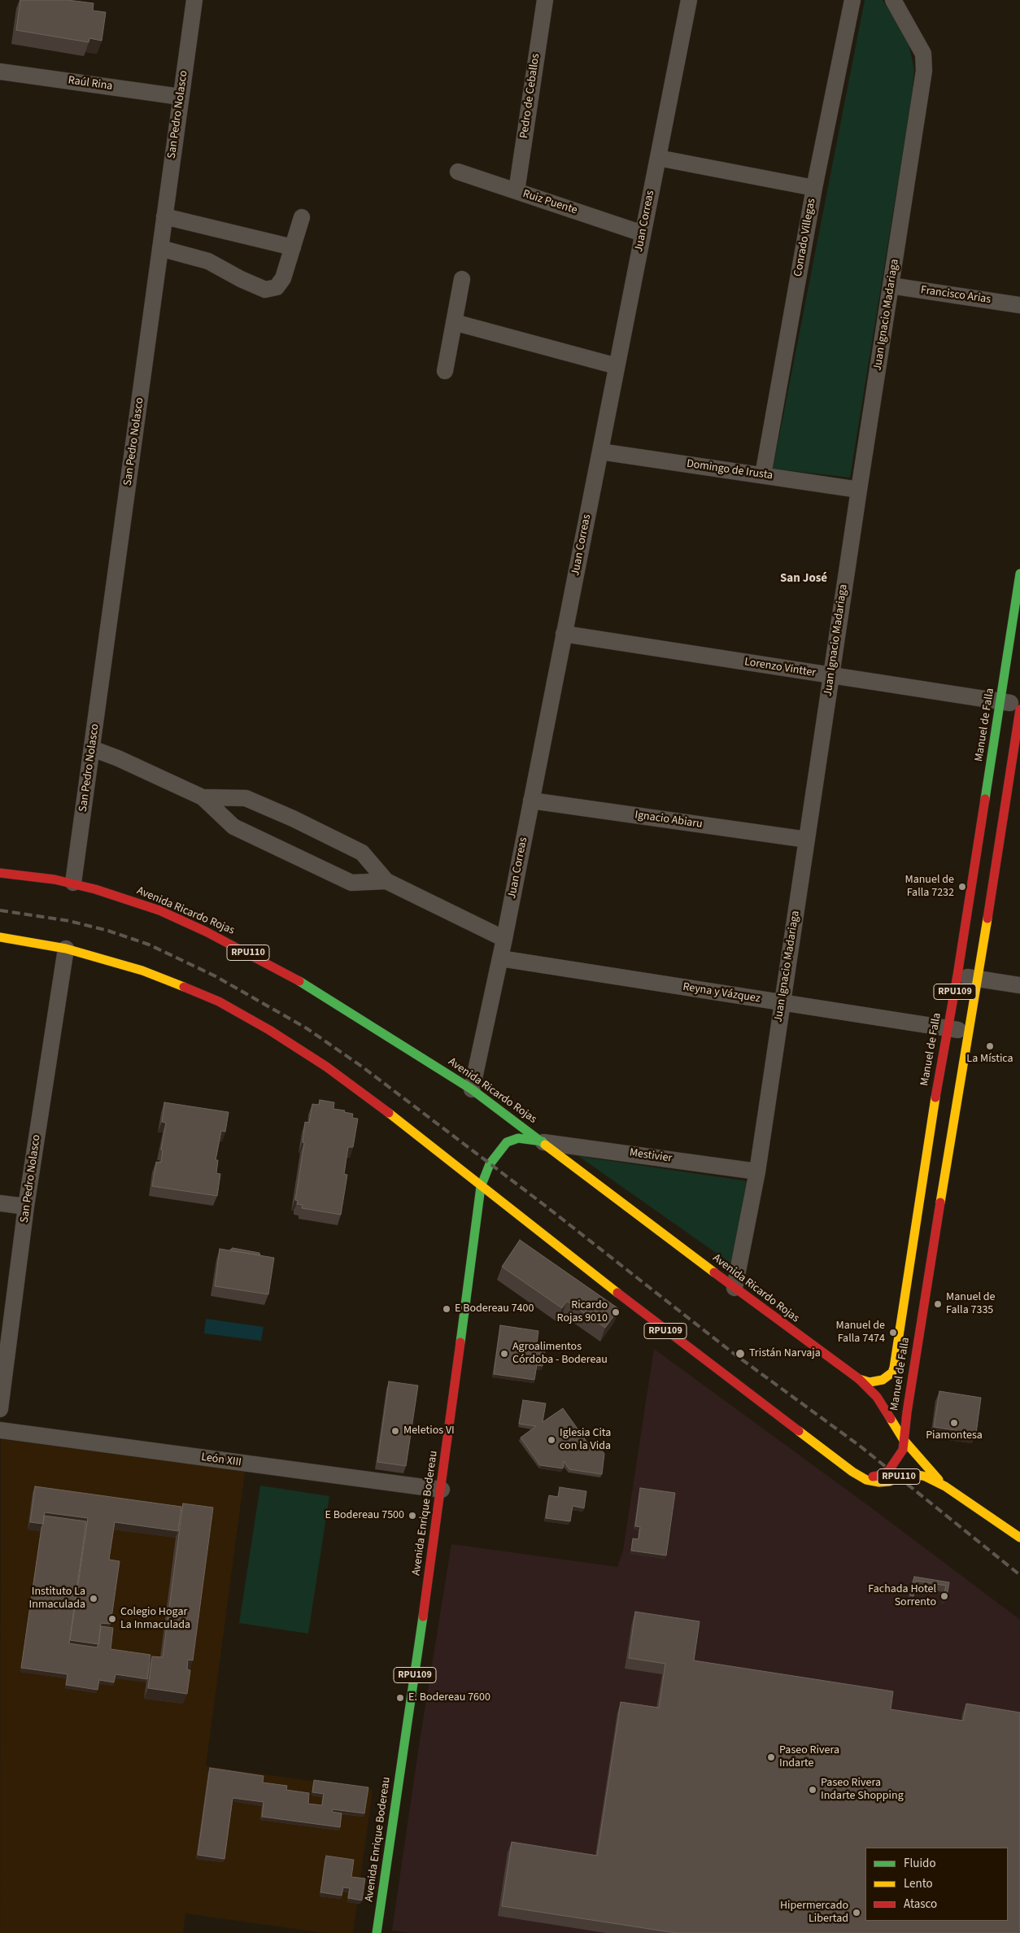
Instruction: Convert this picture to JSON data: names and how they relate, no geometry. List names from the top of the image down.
{
  "streets": {
    "main road": [
      "Manuel de Falla",
      "Avenida Ricardo Rojas",
      "RPU110",
      "RPU109",
      "Avenida Enrique Bodereau"
    ],
    "street": [
      "Raúl Rina",
      "Pedro de Ceballos",
      "San Pedro Nolasco",
      "Ruiz Puente",
      "Juan Correas",
      "Conrado Villegas",
      "Francisco Arias",
      "Juan Ignacio Madariaga",
      "Domingo de Irusta",
      "Lorenzo Vintter",
      "Ignacio Abiaru",
      "Reyna y Vázquez",
      "Mestivier",
      "León XIII"
    ]
  },
  "crossings": [
    ["Raúl Rina", "San Pedro Nolasco"],
    ["Pedro de Ceballos", "Ruiz Puente"],
    ["San Pedro Nolasco", "Avenida Ricardo Rojas"],
    ["Ruiz Puente", "Juan Correas"],
    ["Juan Correas", "Domingo de Irusta"],
    ["Juan Correas", "Lorenzo Vintter"],
    ["Juan Correas", "Ignacio Abiaru"],
    ["Juan Correas", "Avenida Ricardo Rojas"],
    ["Juan Correas", "Reyna y Vázquez"],
    ["Conrado Villegas", "Domingo de Irusta"],
    ["Francisco Arias", "Juan Ignacio Madariaga"],
    ["Juan Ignacio Madariaga", "Domingo de Irusta"],
    ["Juan Ignacio Madariaga", "Lorenzo Vintter"],
    ["Juan Ignacio Madariaga", "Ignacio Abiaru"],
    ["Juan Ignacio Madariaga", "Avenida Ricardo Rojas"],
    ["Juan Ignacio Madariaga", "Reyna y Vázquez"],
    ["Juan Ignacio Madariaga", "Mestivier"],
    ["Lorenzo Vintter", "Manuel de Falla"],
    ["Manuel de Falla", "Avenida Ricardo Rojas"],
    ["Manuel de Falla", "Reyna y Vázquez"],
    ["Avenida Ricardo Rojas", "Mestivier"],
    ["Avenida Ricardo Rojas", "Avenida Enrique Bodereau"],
    ["Mestivier", "Avenida Enrique Bodereau"],
    ["León XIII", "Avenida Enrique Bodereau"]
  ],
  "districts": ["San José"],
  "places": [
    "Manuel de Falla 7232",
    "La Mística",
    "Manuel de Falla 7335",
    "E Bodereau 7400",
    "Ricardo Rojas 9010",
    "Manuel de Falla 7474",
    "Agroalimentos Córdoba - Bodereau",
    "Tristán Narvaja",
    "Piamontesa",
    "Meletios VI",
    "Iglesia Cita con la Vida",
    "E Bodereau 7500",
    "Fachada Hotel Sorrento",
    "Instituto La Inmaculada",
    "Colegio Hogar La Inmaculada",
    "E. Bodereau 7600",
    "Paseo Rivera Indarte",
    "Paseo Rivera Indarte Shopping",
    "Hipermercado Libertad"
  ],
  "legend": ["Fluido", "Lento", "Atasco"]
}
